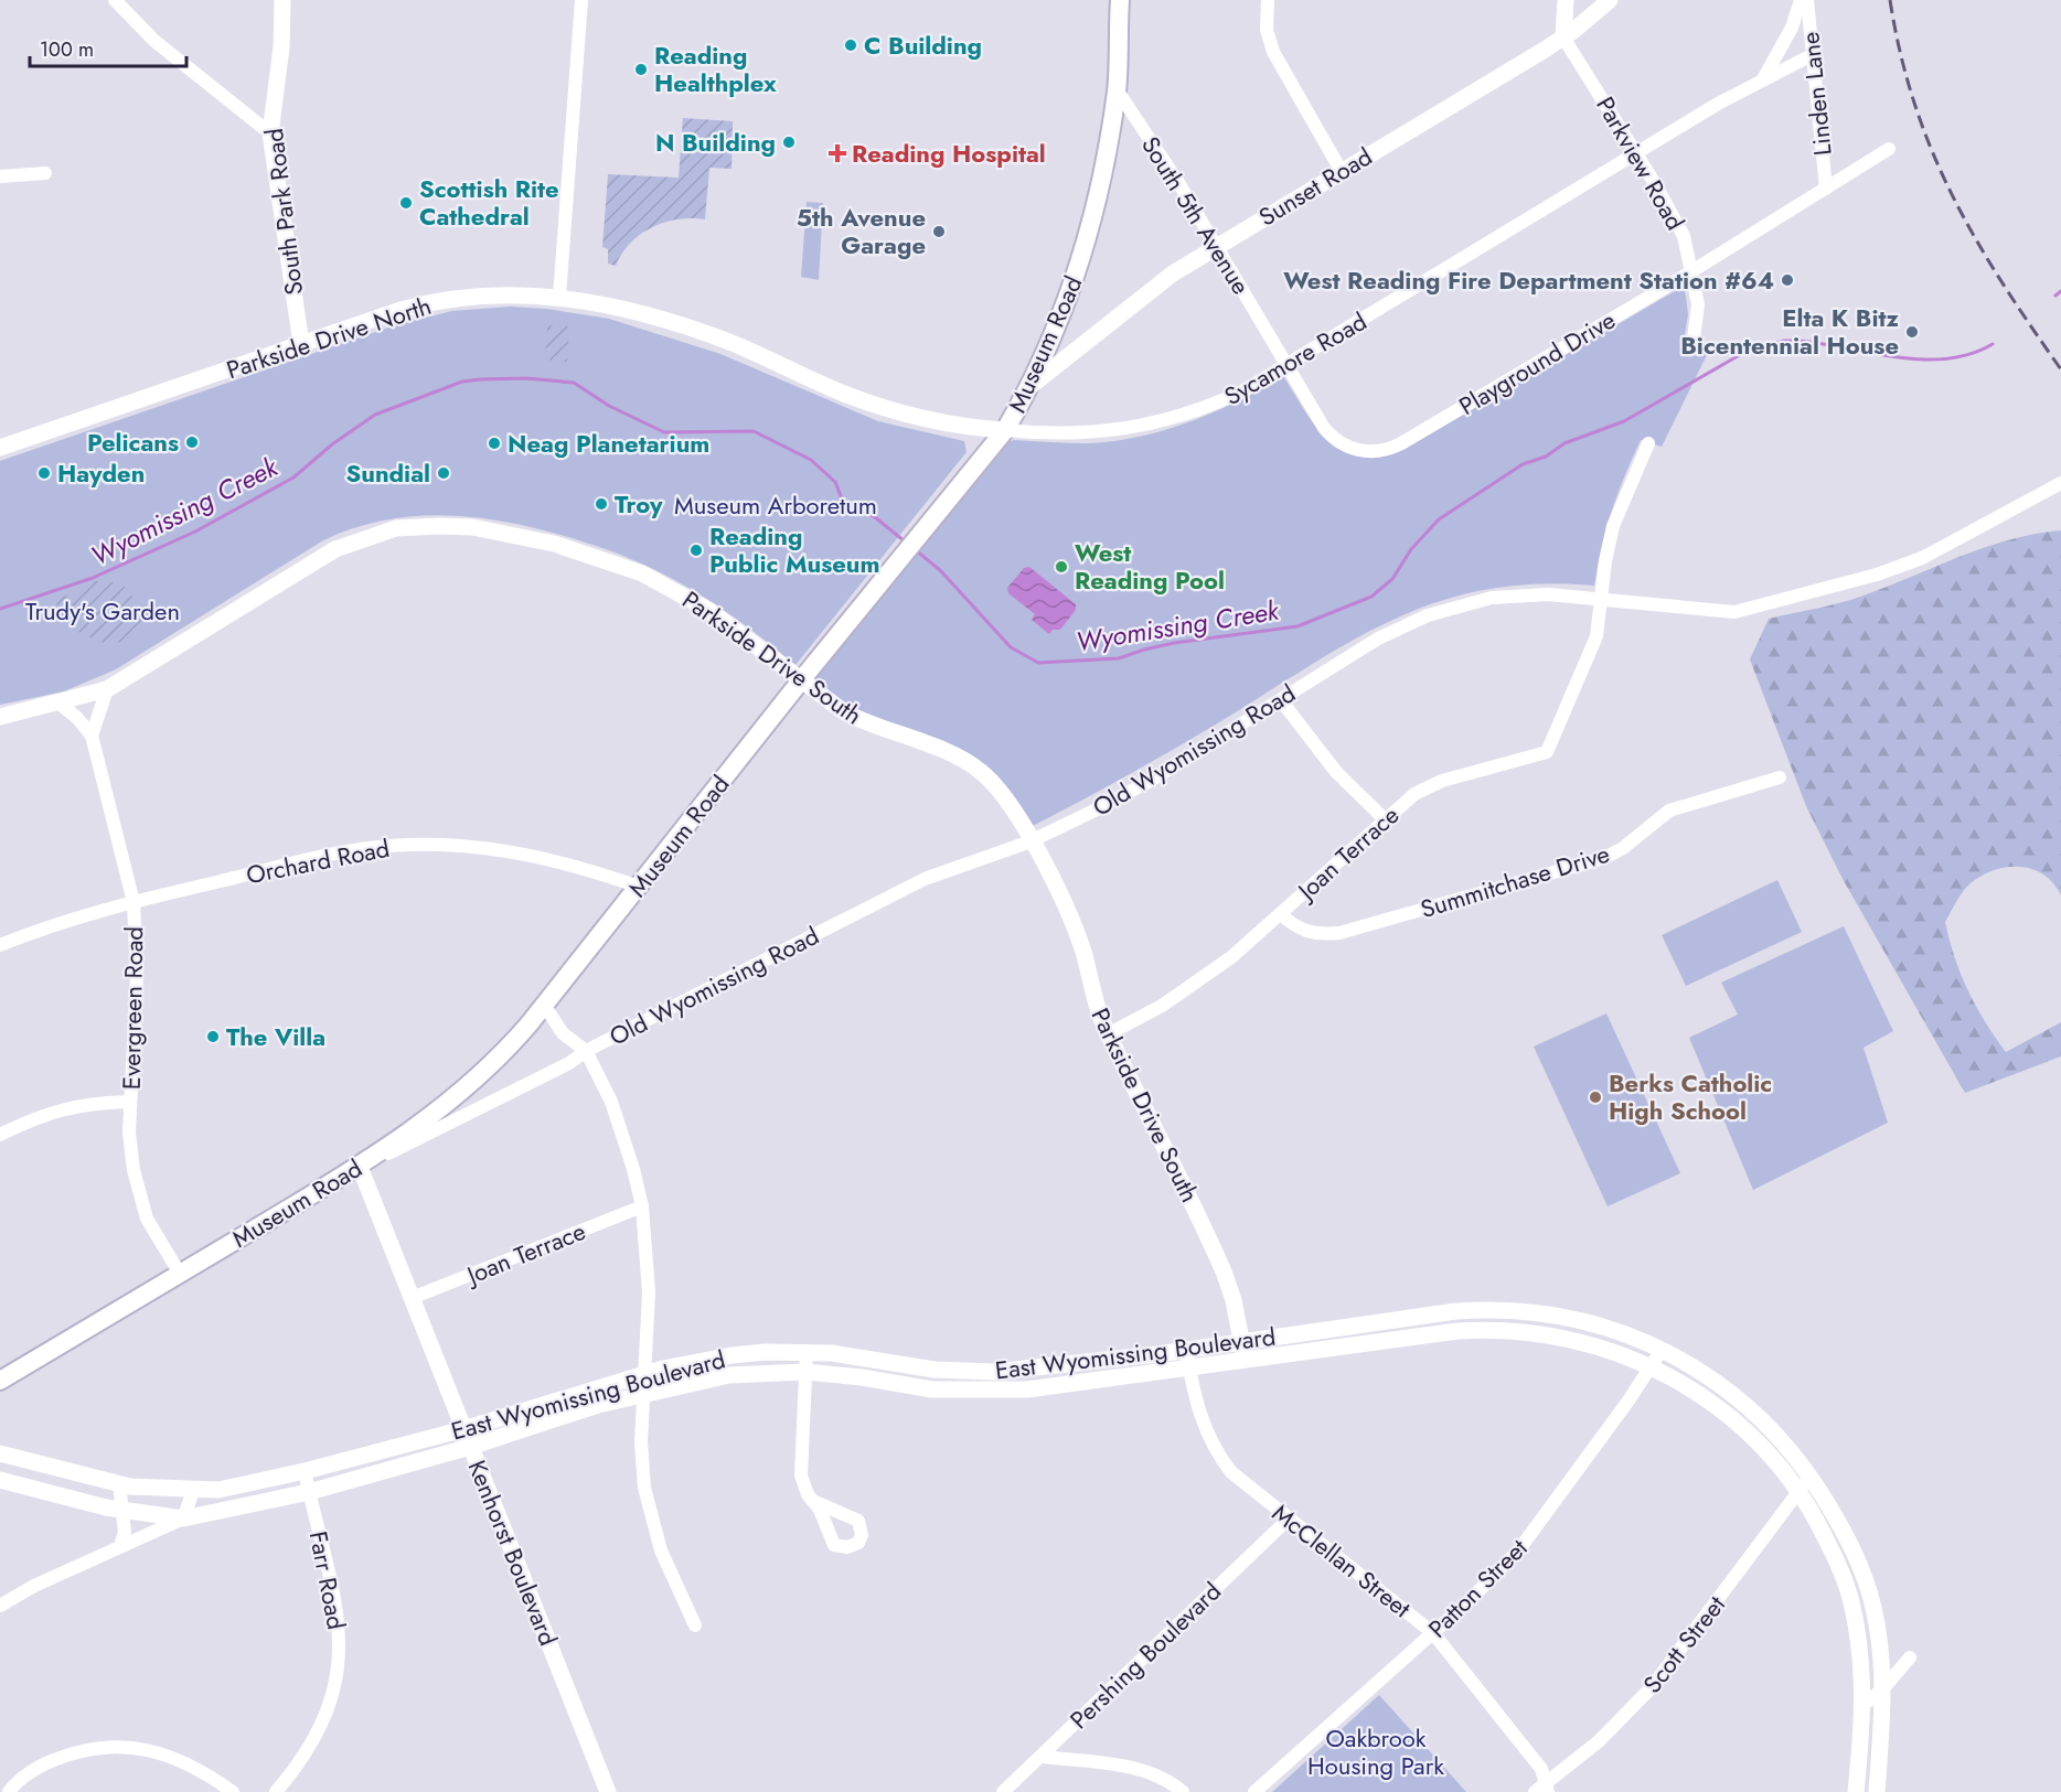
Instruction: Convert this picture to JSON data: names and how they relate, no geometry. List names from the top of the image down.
{
  "streets": {
    "main road": ["Museum Road"],
    "street": [
      "Linden Lane",
      "Parkview Road",
      "Sunset Road",
      "South Park Road",
      "South 5th Avenue",
      "Parkside Drive North",
      "Sycamore Road",
      "Playground Drive",
      "Parkside Drive South",
      "Old Wyomissing Road",
      "Joan Terrace",
      "Orchard Road",
      "Summitchase Drive",
      "Evergreen Road",
      "East Wyomissing Boulevard",
      "Kenhorst Boulevard",
      "McClellan Street",
      "Farr Road",
      "Patton Street",
      "Scott Street",
      "Pershing Boulevard"
    ]
  },
  "crossings": [
    ["Linden Lane", "Sycamore Road"],
    ["Linden Lane", "Playground Drive"],
    ["Parkview Road", "Sunset Road"],
    ["Parkview Road", "Sycamore Road"],
    ["Parkview Road", "Playground Drive"],
    ["Sunset Road", "South 5th Avenue"],
    ["Sunset Road", "Museum Road"],
    ["South Park Road", "Parkside Drive North"],
    ["South 5th Avenue", "Museum Road"],
    ["South 5th Avenue", "Sycamore Road"],
    ["South 5th Avenue", "Playground Drive"],
    ["Parkside Drive North", "Museum Road"],
    ["Parkside Drive North", "Sycamore Road"],
    ["Museum Road", "Sycamore Road"],
    ["Museum Road", "Parkside Drive South"],
    ["Museum Road", "Old Wyomissing Road"],
    ["Museum Road", "Orchard Road"],
    ["Museum Road", "Evergreen Road"],
    ["Museum Road", "Kenhorst Boulevard"],
    ["Parkside Drive South", "Old Wyomissing Road"],
    ["Parkside Drive South", "Joan Terrace"],
    ["Parkside Drive South", "Evergreen Road"],
    ["Parkside Drive South", "East Wyomissing Boulevard"],
    ["Old Wyomissing Road", "Joan Terrace"],
    ["Old Wyomissing Road", "Kenhorst Boulevard"],
    ["Joan Terrace", "Summitchase Drive"],
    ["Joan Terrace", "Kenhorst Boulevard"],
    ["Orchard Road", "Evergreen Road"],
    ["East Wyomissing Boulevard", "Kenhorst Boulevard"],
    ["East Wyomissing Boulevard", "McClellan Street"],
    ["East Wyomissing Boulevard", "Farr Road"],
    ["East Wyomissing Boulevard", "Patton Street"],
    ["East Wyomissing Boulevard", "Scott Street"],
    ["McClellan Street", "Patton Street"],
    ["McClellan Street", "Scott Street"],
    ["McClellan Street", "Pershing Boulevard"]
  ],
  "water": ["Wyomissing Creek"],
  "parks": ["Museum Arboretum", "Trudy's Garden", "Oakbrook Housing Park"],
  "places": {
    "other": [
      "C Building",
      "Reading Healthplex",
      "N Building",
      "Scottish Rite Cathedral",
      "5th Avenue Garage",
      "West Reading Fire Department Station #64",
      "Elta K Bitz Bicentennial House",
      "Pelicans",
      "Neag Planetarium",
      "Hayden",
      "Sundial",
      "Troy",
      "Reading Public Museum",
      "West Reading Pool",
      "The Villa",
      "Berks Catholic High School"
    ],
    "health": ["Reading Hospital"]
  },
  "scale_bar": "100 m"
}
